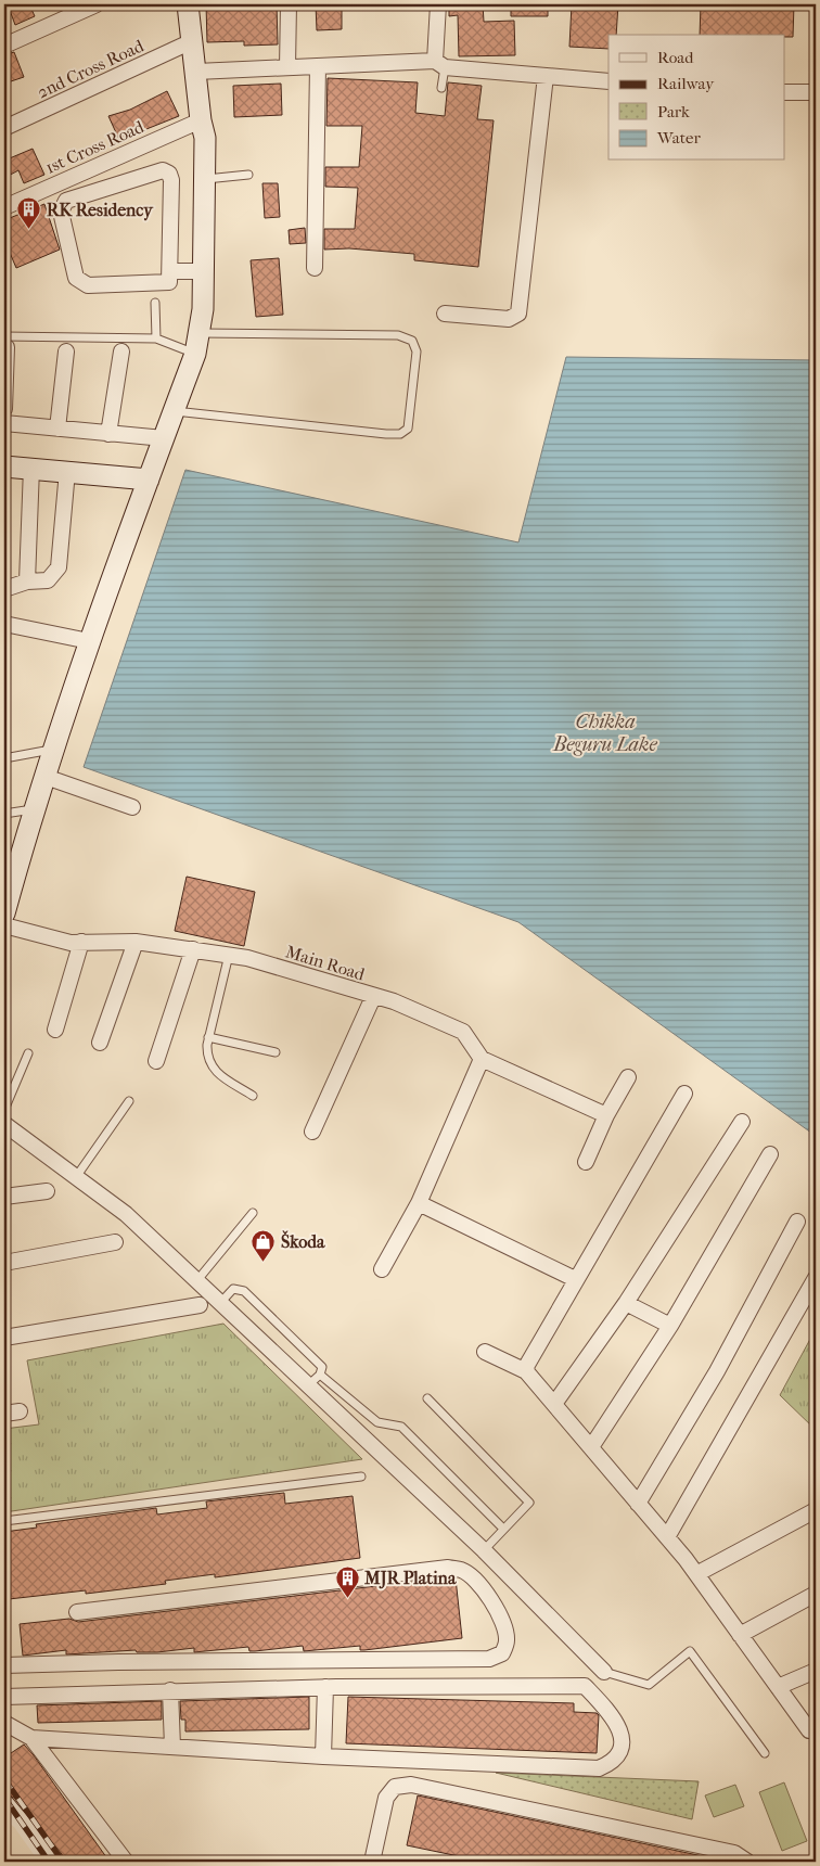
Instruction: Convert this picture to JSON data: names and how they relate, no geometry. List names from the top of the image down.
{
  "streets": {
    "street": ["2nd Cross Road", "1st Cross Road", "Main Road"]
  },
  "water": ["Chikka Beguru Lake"],
  "places": {
    "building": ["RK Residency", "MJR Platina"],
    "shop": ["Škoda"]
  },
  "legend": [
    "Road",
    "Railway",
    "Park",
    "Water"
  ]
}
